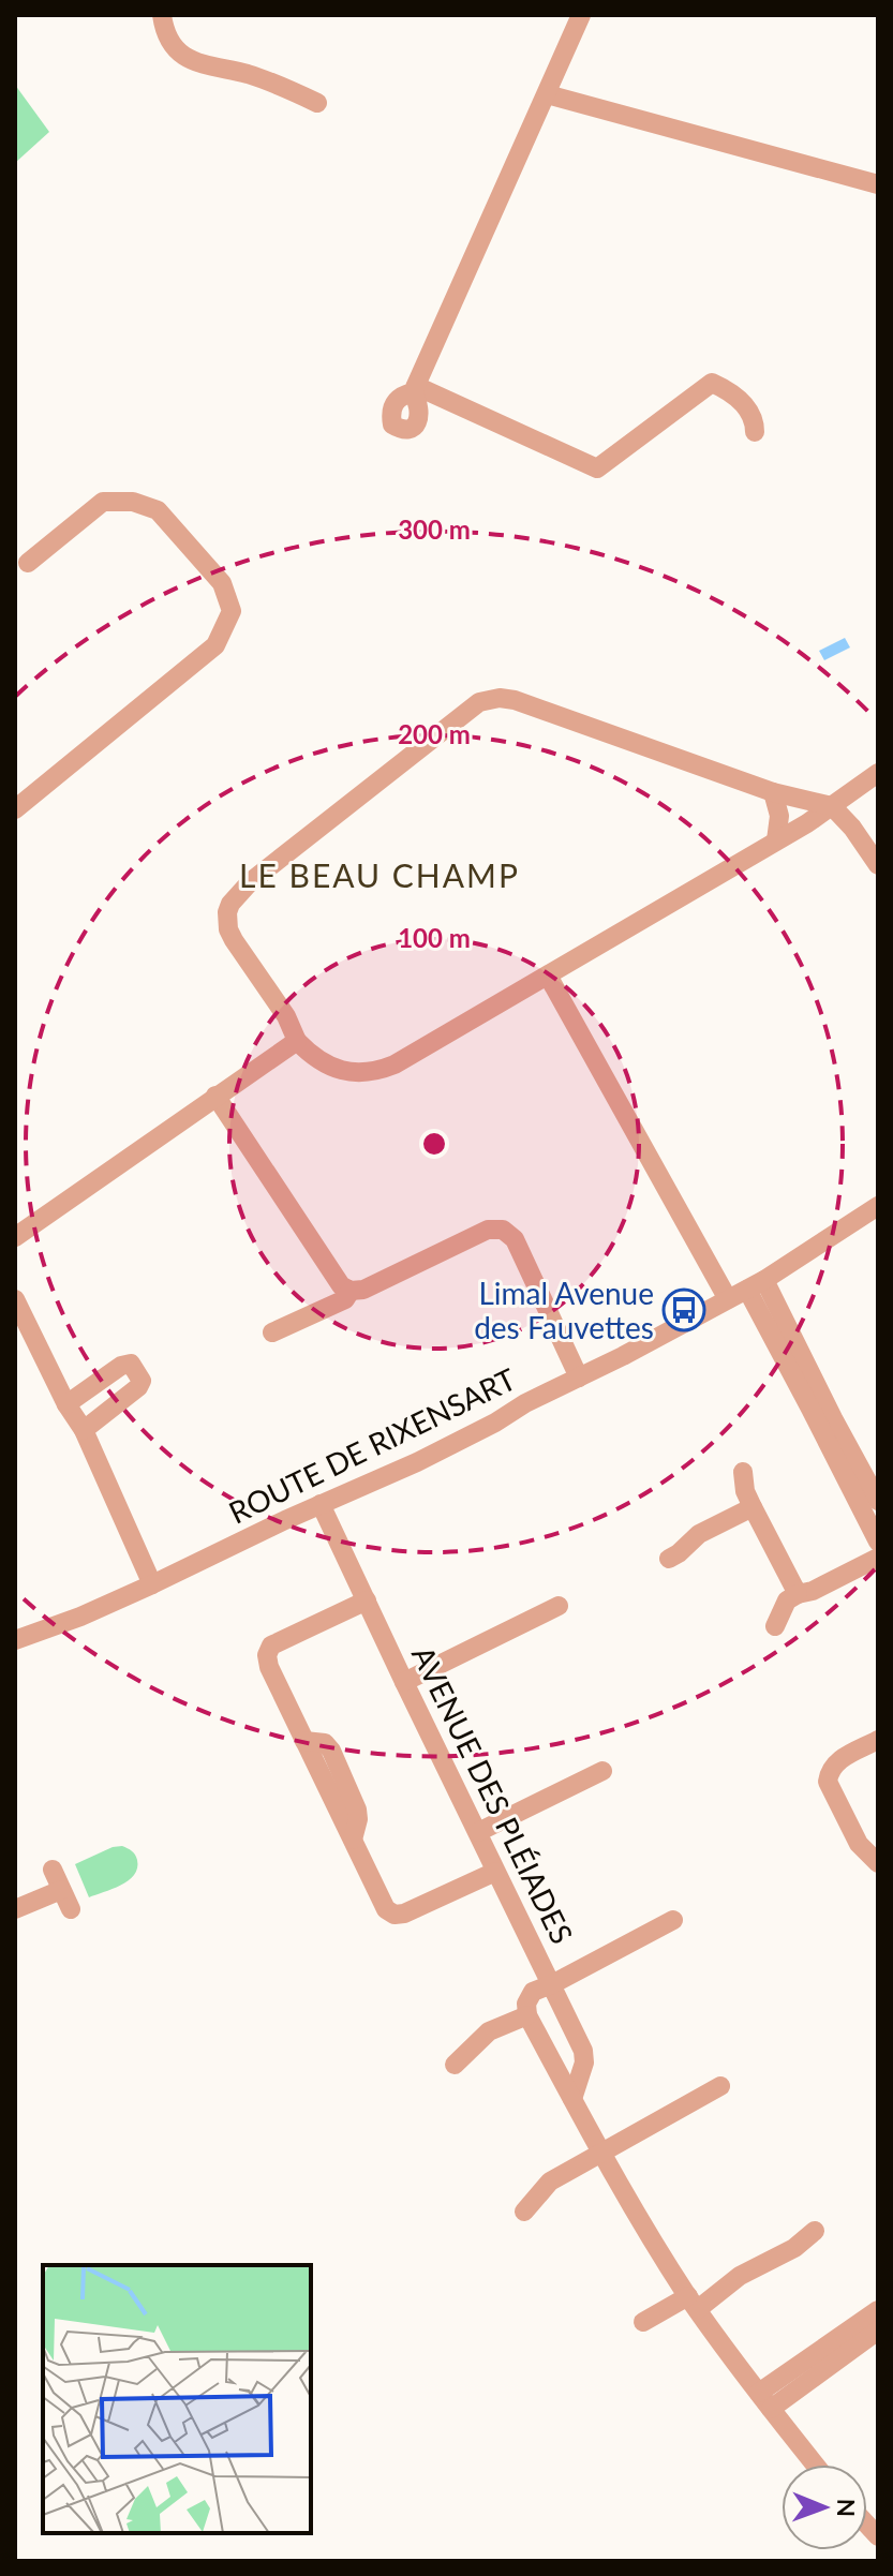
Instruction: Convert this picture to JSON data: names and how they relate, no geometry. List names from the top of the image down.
{
  "streets": {
    "street": ["ROUTE DE RIXENSART", "AVENUE DES PLÉIADES"]
  },
  "crossings": [
    ["ROUTE DE RIXENSART", "AVENUE DES PLÉIADES"]
  ],
  "districts": ["LE BEAU CHAMP"],
  "places": {
    "bus stop": ["Limal Avenue des Fauvettes"]
  },
  "north": "right",
  "rings": ["300 m", "200 m", "100 m"]
}
